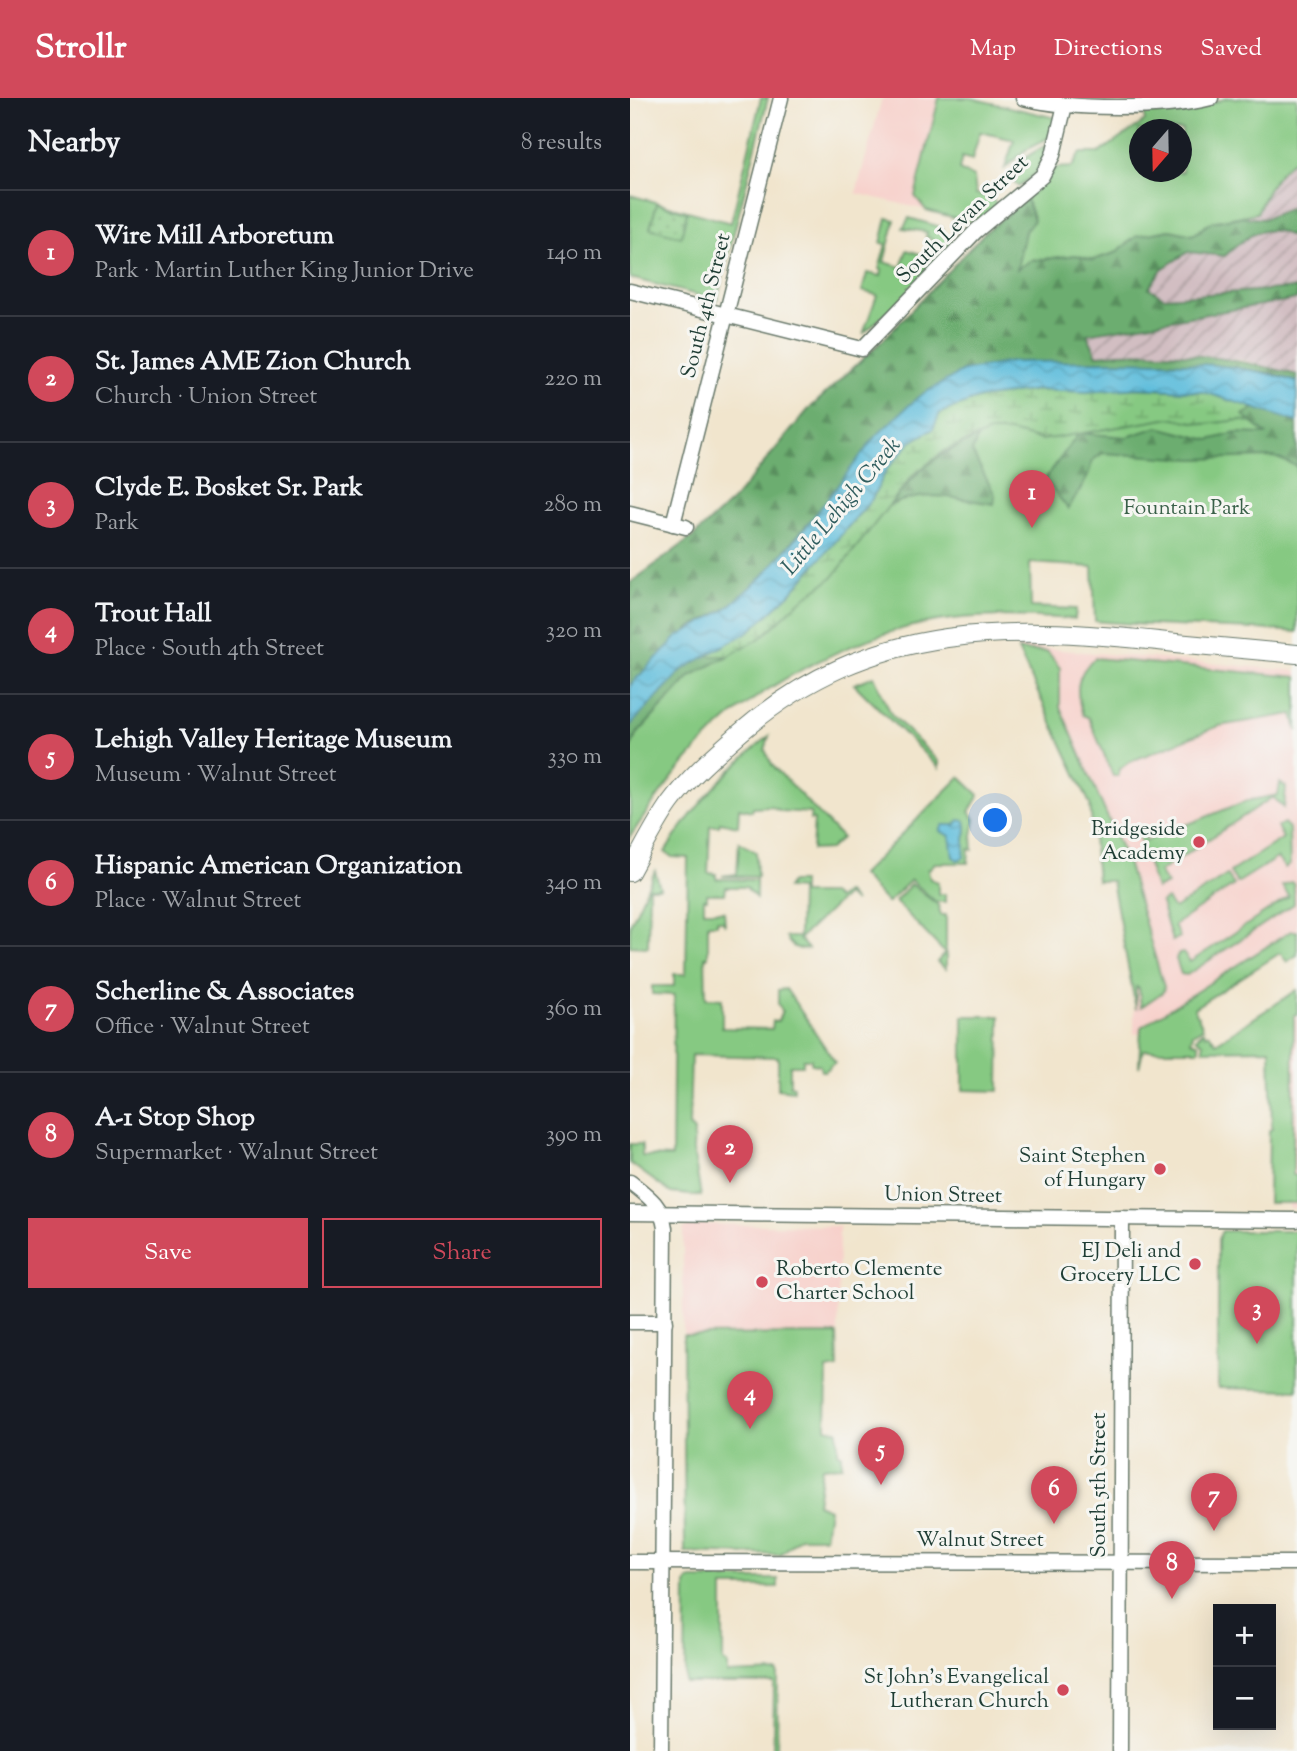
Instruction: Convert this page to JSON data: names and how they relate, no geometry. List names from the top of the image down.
{
  "streets": {
    "street": [
      "South Levan Street",
      "South 4th Street",
      "Union Street",
      "South 5th Street",
      "Walnut Street"
    ]
  },
  "crossings": [
    ["South Levan Street", "South 4th Street"],
    ["Union Street", "South 5th Street"],
    ["South 5th Street", "Walnut Street"]
  ],
  "water": ["Little Lehigh Creek"],
  "parks": ["Fountain Park"],
  "places": [
    "Bridgeside Academy",
    "Saint Stephen of Hungary",
    "EJ Deli and Grocery LLC",
    "Roberto Clemente Charter School",
    "St John's Evangelical Lutheran Church"
  ],
  "north": "bottom",
  "page": {
    "header": "Strollr",
    "nav": ["Map", "Directions", "Saved"],
    "heading": ["Nearby", "8 results"],
    "list": [
      {
        "mark": "1",
        "name": "Wire Mill Arboretum",
        "note": "Park · Martin Luther King Junior Drive",
        "value": "140 m"
      },
      {
        "mark": "2",
        "name": "St. James AME Zion Church",
        "note": "Church · Union Street",
        "value": "220 m"
      },
      {
        "mark": "3",
        "name": "Clyde E. Bosket Sr. Park",
        "note": "Park",
        "value": "280 m"
      },
      {
        "mark": "4",
        "name": "Trout Hall",
        "note": "Place · South 4th Street",
        "value": "320 m"
      },
      {
        "mark": "5",
        "name": "Lehigh Valley Heritage Museum",
        "note": "Museum · Walnut Street",
        "value": "330 m"
      },
      {
        "mark": "6",
        "name": "Hispanic American Organization",
        "note": "Place · Walnut Street",
        "value": "340 m"
      },
      {
        "mark": "7",
        "name": "Scherline & Associates",
        "note": "Office · Walnut Street",
        "value": "360 m"
      },
      {
        "mark": "8",
        "name": "A-1 Stop Shop",
        "note": "Supermarket · Walnut Street",
        "value": "390 m"
      }
    ],
    "pins": [
      "1",
      "2",
      "3",
      "4",
      "5",
      "6",
      "7",
      "8"
    ],
    "buttons": ["Save", "Share"],
    "map_buttons": ["+", "−"]
  }
}
